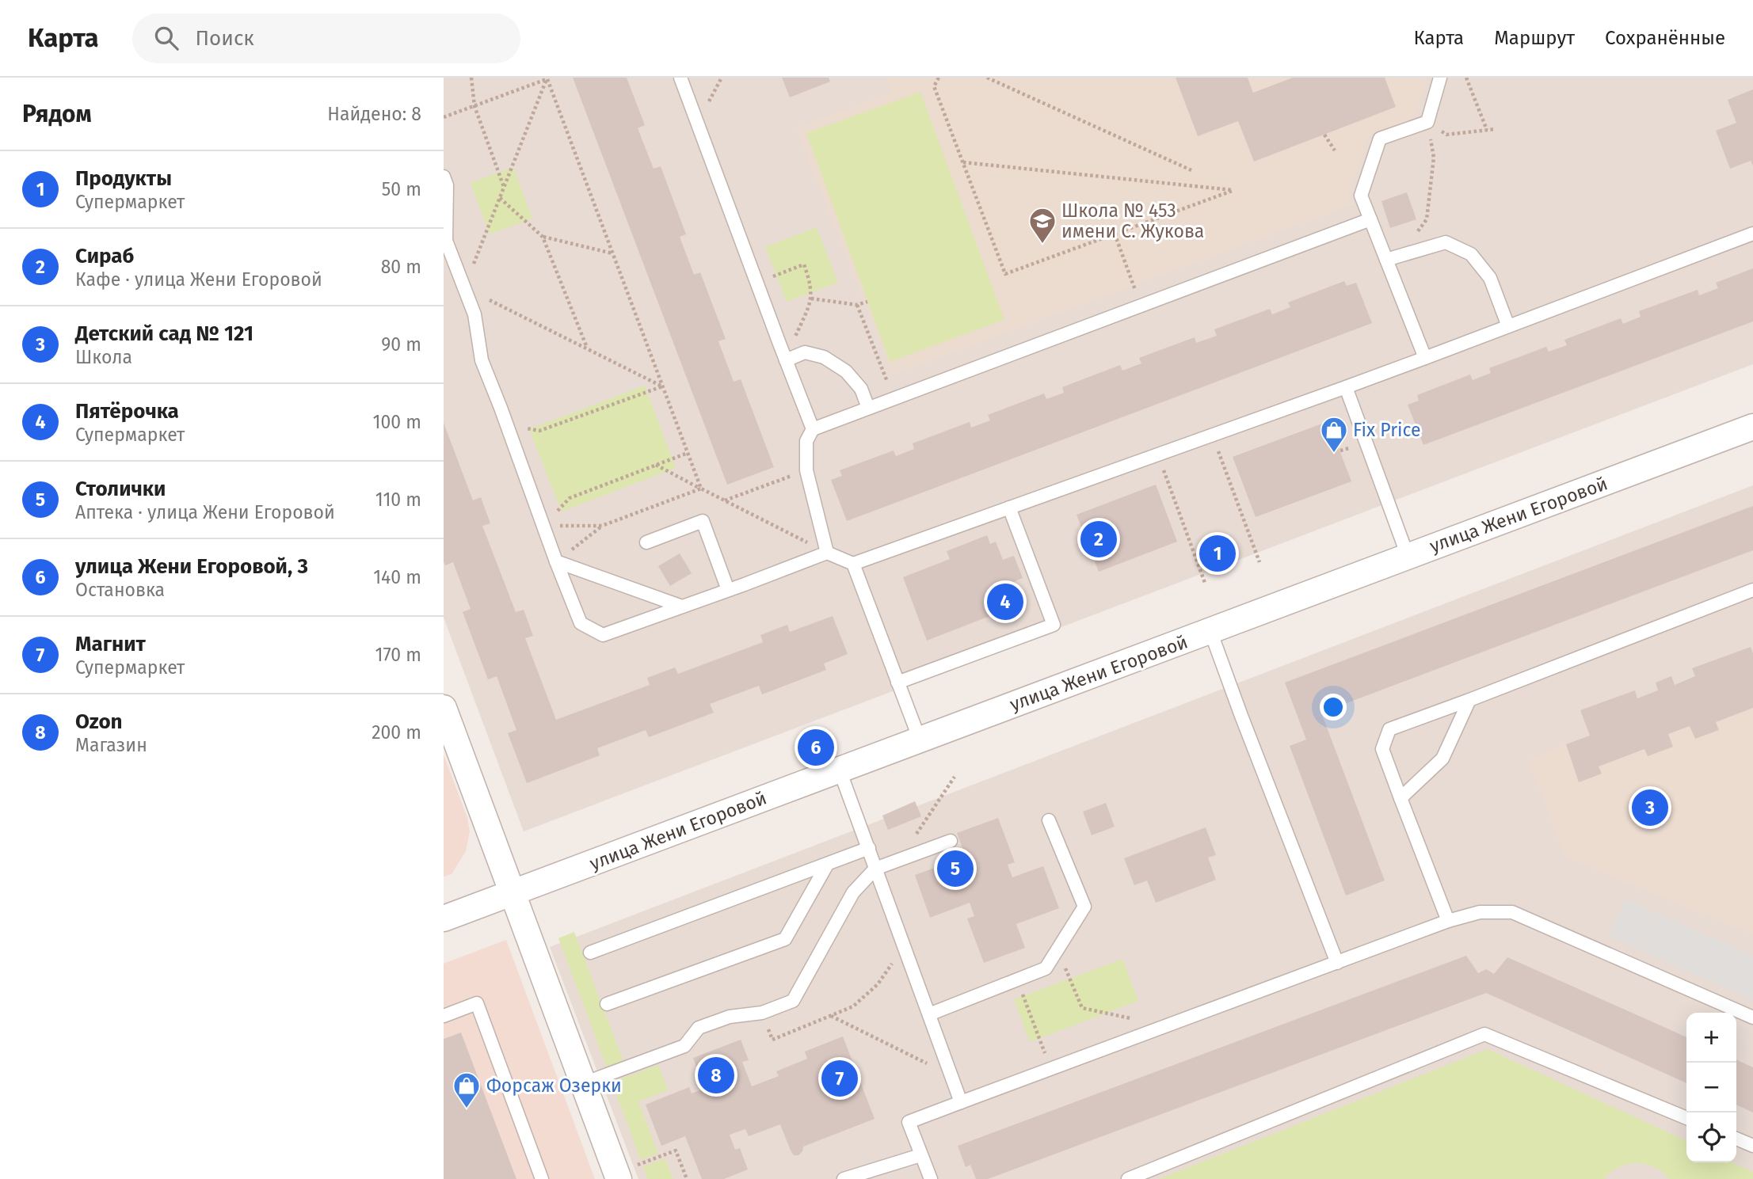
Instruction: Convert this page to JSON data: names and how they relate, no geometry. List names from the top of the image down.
{
  "streets": {
    "street": ["улица Жени Егоровой"]
  },
  "places": {
    "school or university": ["Школа № 453 имени С. Жукова"],
    "shop": ["Fix Price", "Форсаж Озерки"]
  },
  "page": {
    "header": "Карта",
    "search": "Поиск",
    "nav": ["Карта", "Маршрут", "Сохранённые"],
    "heading": ["Рядом", "Найдено: 8"],
    "list": [
      {
        "mark": "1",
        "name": "Продукты",
        "note": "Супермаркет",
        "value": "50 m"
      },
      {
        "mark": "2",
        "name": "Сираб",
        "note": "Кафе · улица Жени Егоровой",
        "value": "80 m"
      },
      {
        "mark": "3",
        "name": "Детский сад № 121",
        "note": "Школа",
        "value": "90 m"
      },
      {
        "mark": "4",
        "name": "Пятёрочка",
        "note": "Супермаркет",
        "value": "100 m"
      },
      {
        "mark": "5",
        "name": "Столички",
        "note": "Аптека · улица Жени Егоровой",
        "value": "110 m"
      },
      {
        "mark": "6",
        "name": "улица Жени Егоровой, 3",
        "note": "Остановка",
        "value": "140 m"
      },
      {
        "mark": "7",
        "name": "Магнит",
        "note": "Супермаркет",
        "value": "170 m"
      },
      {
        "mark": "8",
        "name": "Ozon",
        "note": "Магазин",
        "value": "200 m"
      }
    ],
    "pins": [
      "2",
      "1",
      "4",
      "6",
      "3",
      "5",
      "8",
      "7"
    ],
    "map_buttons": ["+", "−"]
  }
}
